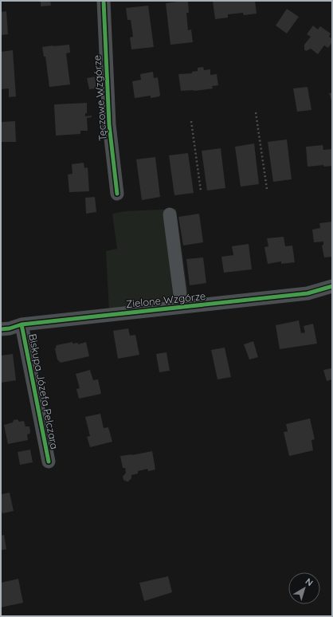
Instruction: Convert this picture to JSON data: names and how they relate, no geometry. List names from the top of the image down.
{
  "streets": {
    "street": ["Tęczowe Wzgórze", "Zielone Wzgórze", "Biskupa Józefa Pelczara"]
  },
  "crossings": [
    ["Zielone Wzgórze", "Biskupa Józefa Pelczara"]
  ],
  "north": "top right"
}
